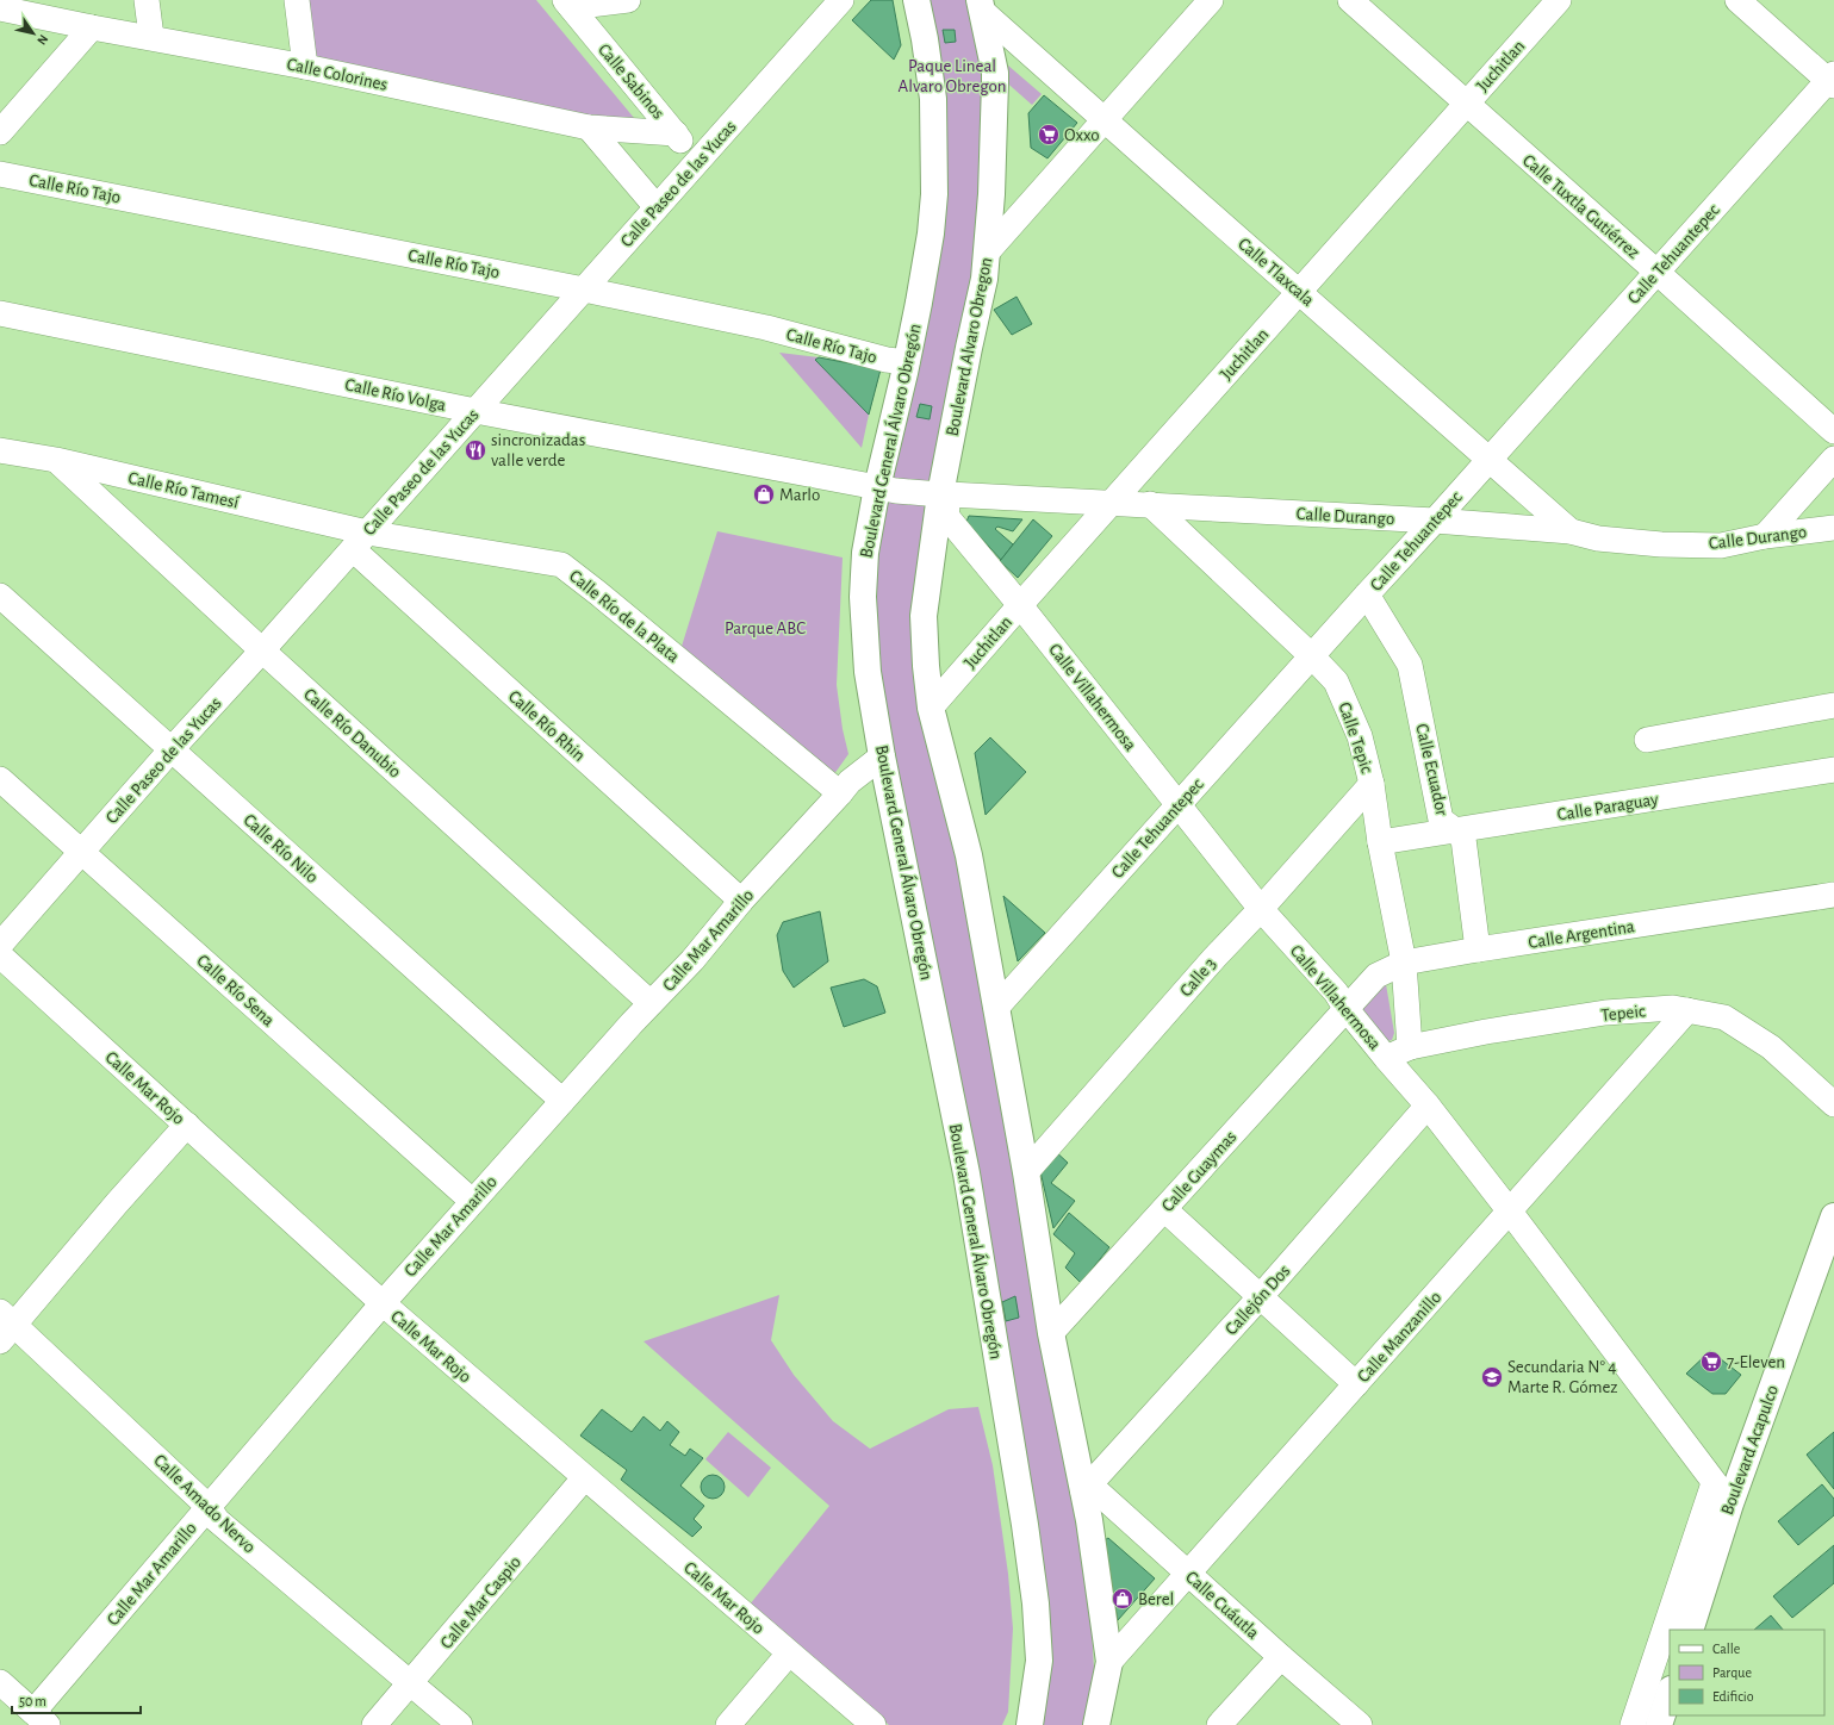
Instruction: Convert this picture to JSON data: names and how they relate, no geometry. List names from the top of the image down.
{
  "streets": {
    "main road": ["Boulevard Alvaro Obregon", "Boulevard General Álvaro Obregón", "Boulevard Acapulco"],
    "street": [
      "Juchitlan",
      "Calle Colorines",
      "Calle Sabinos",
      "Calle Paseo de las Yucas",
      "Calle Río Tajo",
      "Calle Tuxtla Gutiérrez",
      "Calle Tehuantepec",
      "Calle Tlaxcala",
      "Calle Río Volga",
      "Calle Río Tamesí",
      "Calle Durango",
      "Calle Río de la Plata",
      "Calle Villahermosa",
      "Calle Río Rhin",
      "Calle Río Danubio",
      "Calle Tepic",
      "Calle Ecuador",
      "Calle Paraguay",
      "Calle Río Nilo",
      "Calle Argentina",
      "Calle Mar Amarillo",
      "Calle 3",
      "Calle Río Sena",
      "Tepeic",
      "Calle Mar Rojo",
      "Calle Guaymas",
      "Callejón Dos",
      "Calle Manzanillo",
      "Calle Amado Nervo",
      "Calle Mar Caspio",
      "Calle Cuáutla"
    ]
  },
  "crossings": [
    ["Juchitlan", "Calle Tuxtla Gutiérrez"],
    ["Juchitlan", "Calle Tlaxcala"],
    ["Juchitlan", "Calle Durango"],
    ["Juchitlan", "Calle Villahermosa"],
    ["Calle Colorines", "Calle Sabinos"],
    ["Calle Sabinos", "Calle Paseo de las Yucas"],
    ["Calle Paseo de las Yucas", "Calle Río Tajo"],
    ["Calle Paseo de las Yucas", "Calle Río Volga"],
    ["Calle Paseo de las Yucas", "Calle Río Tamesí"],
    ["Calle Paseo de las Yucas", "Calle Río de la Plata"],
    ["Calle Paseo de las Yucas", "Calle Río Rhin"],
    ["Calle Paseo de las Yucas", "Calle Río Danubio"],
    ["Calle Paseo de las Yucas", "Calle Río Nilo"],
    ["Calle Paseo de las Yucas", "Calle Río Sena"],
    ["Calle Río Tajo", "Boulevard General Álvaro Obregón"],
    ["Calle Tuxtla Gutiérrez", "Calle Tehuantepec"],
    ["Calle Tehuantepec", "Calle Tlaxcala"],
    ["Calle Tehuantepec", "Calle Durango"],
    ["Calle Tehuantepec", "Calle Villahermosa"],
    ["Calle Tehuantepec", "Calle Tepic"],
    ["Calle Tehuantepec", "Calle Ecuador"],
    ["Calle Tlaxcala", "Boulevard Alvaro Obregon"],
    ["Calle Tlaxcala", "Calle Durango"],
    ["Boulevard Alvaro Obregon", "Calle Río Volga"],
    ["Boulevard Alvaro Obregon", "Calle Durango"],
    ["Boulevard Alvaro Obregon", "Calle Villahermosa"],
    ["Calle Río Volga", "Boulevard General Álvaro Obregón"],
    ["Calle Río Volga", "Calle Durango"],
    ["Calle Río Volga", "Calle Villahermosa"],
    ["Boulevard General Álvaro Obregón", "Calle Mar Amarillo"],
    ["Calle Río Tamesí", "Calle Río de la Plata"],
    ["Calle Río Tamesí", "Calle Río Rhin"],
    ["Calle Río Tamesí", "Calle Río Danubio"],
    ["Calle Durango", "Calle Villahermosa"],
    ["Calle Durango", "Calle Tepic"],
    ["Calle Río de la Plata", "Calle Río Rhin"],
    ["Calle Río de la Plata", "Calle Mar Amarillo"],
    ["Calle Villahermosa", "Calle Argentina"],
    ["Calle Villahermosa", "Calle 3"],
    ["Calle Villahermosa", "Tepeic"],
    ["Calle Villahermosa", "Calle Guaymas"],
    ["Calle Villahermosa", "Callejón Dos"],
    ["Calle Villahermosa", "Calle Manzanillo"],
    ["Calle Villahermosa", "Boulevard Acapulco"],
    ["Calle Río Rhin", "Calle Mar Amarillo"],
    ["Calle Río Danubio", "Calle Mar Amarillo"],
    ["Calle Tepic", "Calle Paraguay"],
    ["Calle Tepic", "Calle Argentina"],
    ["Calle Tepic", "Calle 3"],
    ["Calle Tepic", "Tepeic"],
    ["Calle Ecuador", "Calle Paraguay"],
    ["Calle Ecuador", "Calle Argentina"],
    ["Calle Río Nilo", "Calle Mar Amarillo"],
    ["Calle Argentina", "Calle Guaymas"],
    ["Calle Mar Amarillo", "Calle Río Sena"],
    ["Calle Mar Amarillo", "Calle Mar Rojo"],
    ["Calle Mar Amarillo", "Calle Amado Nervo"],
    ["Tepeic", "Calle Manzanillo"],
    ["Calle Mar Rojo", "Calle Mar Caspio"],
    ["Callejón Dos", "Calle Cuáutla"],
    ["Calle Manzanillo", "Calle Cuáutla"],
    ["Calle Amado Nervo", "Calle Mar Caspio"]
  ],
  "parks": ["Paque Lineal Alvaro Obregon", "Parque ABC"],
  "places": {
    "supermarket": ["Oxxo", "7-Eleven"],
    "restaurant": ["sincronizadas valle verde"],
    "shop": ["Marlo", "Berel"],
    "school or university": ["Secundaria N° 4 Marte R. Gómez"]
  },
  "legend": ["Calle", "Parque", "Edificio"],
  "scale_bar": "50 m",
  "north": "bottom right"
}
